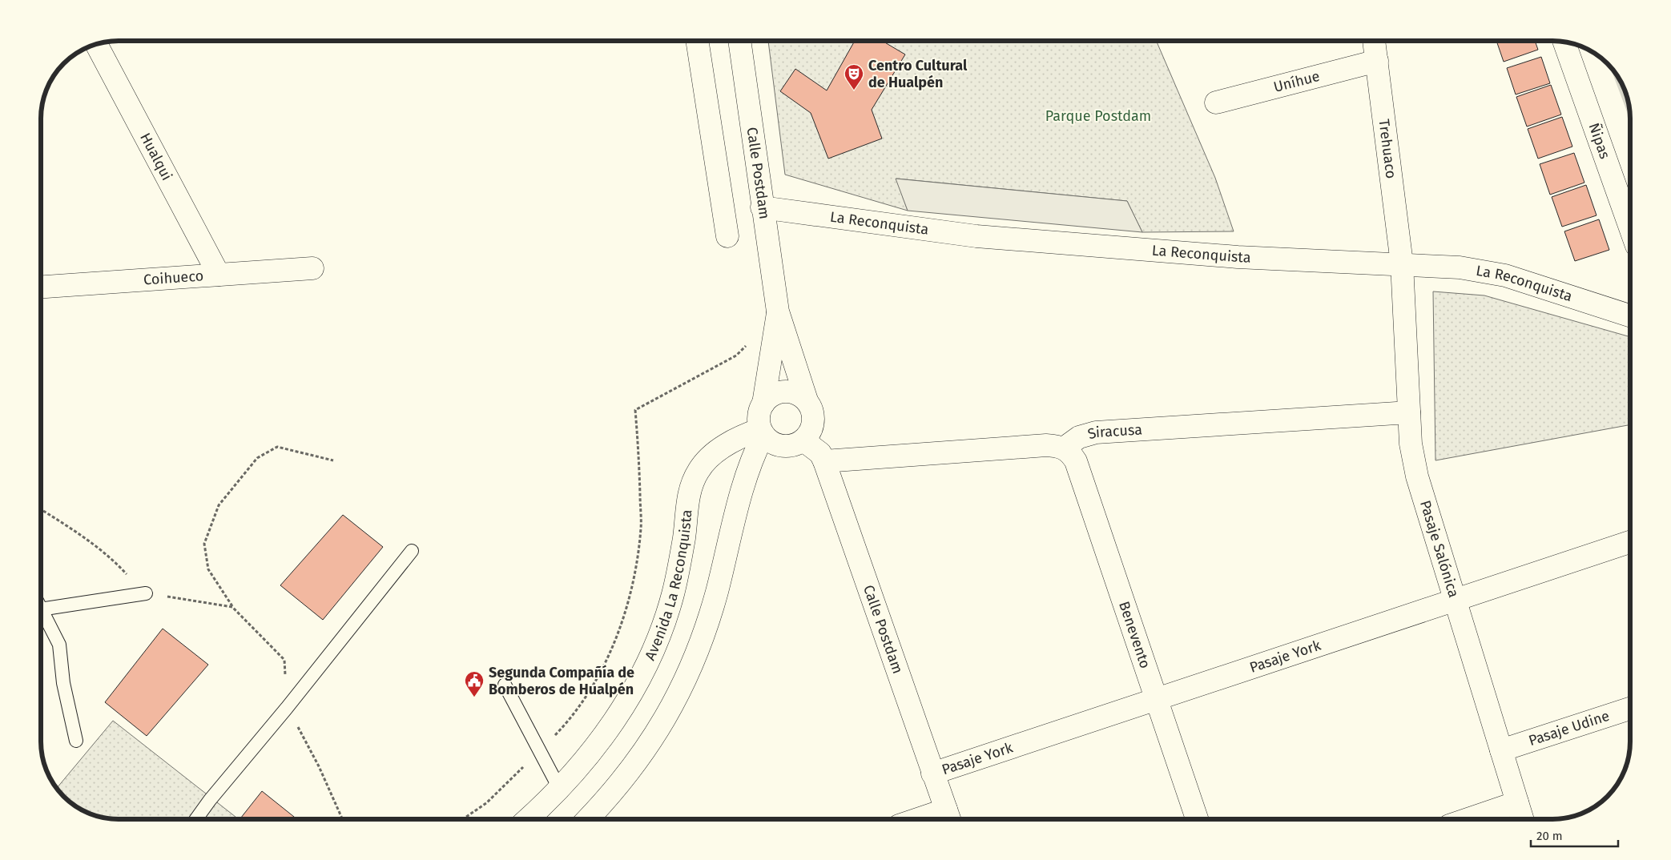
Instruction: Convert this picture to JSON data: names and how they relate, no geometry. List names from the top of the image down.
{
  "streets": {
    "street": [
      "Uníhue",
      "Ñipas",
      "Trehuaco",
      "Hualqui",
      "Calle Postdam",
      "La Reconquista",
      "Coihueco",
      "Siracusa",
      "Pasaje Salónica",
      "Avenida La Reconquista",
      "Benevento",
      "Pasaje York",
      "Pasaje Udine"
    ]
  },
  "crossings": [
    ["Uníhue", "Trehuaco"],
    ["Trehuaco", "La Reconquista"],
    ["Trehuaco", "Pasaje Salónica"],
    ["Hualqui", "Coihueco"],
    ["Calle Postdam", "La Reconquista"],
    ["Calle Postdam", "Avenida La Reconquista"],
    ["Calle Postdam", "Pasaje York"],
    ["La Reconquista", "Pasaje Salónica"],
    ["Siracusa", "Pasaje Salónica"],
    ["Siracusa", "Benevento"],
    ["Pasaje Salónica", "Pasaje York"],
    ["Pasaje Salónica", "Pasaje Udine"],
    ["Benevento", "Pasaje York"]
  ],
  "parks": ["Parque Postdam"],
  "places": {
    "theatre": ["Centro Cultural de Hualpén"],
    "public building": ["Segunda Compañía de Bomberos de Hualpén"]
  },
  "scale_bar": "20 m"
}
